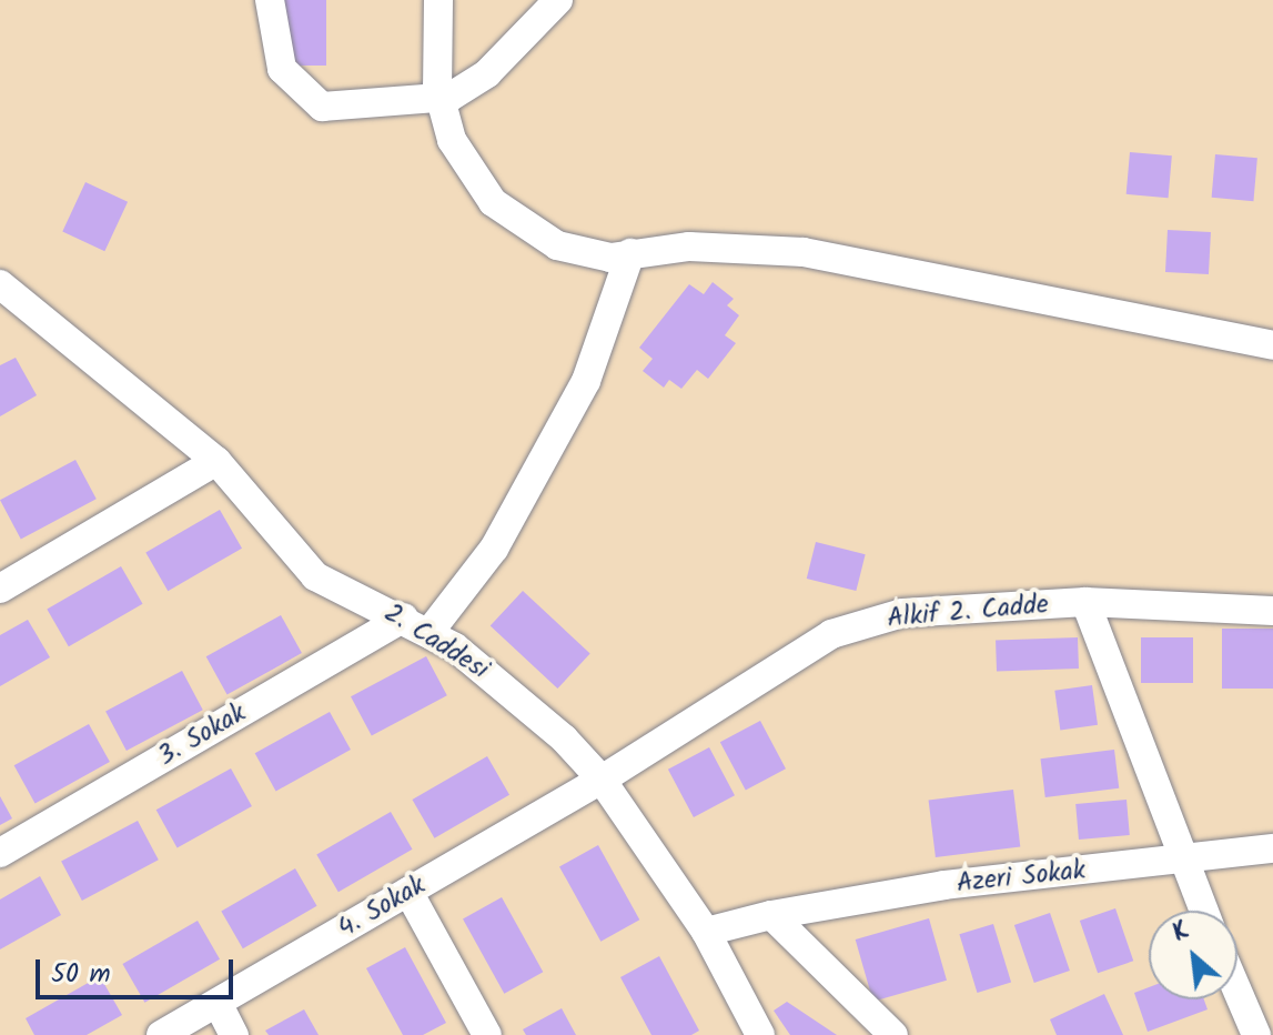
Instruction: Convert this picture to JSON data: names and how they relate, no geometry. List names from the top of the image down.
{
  "streets": {
    "street": [
      "Alkif 2. Cadde",
      "2. Caddesi",
      "3. Sokak",
      "Azeri Sokak",
      "4. Sokak"
    ]
  },
  "crossings": [
    ["Alkif 2. Cadde", "2. Caddesi"],
    ["Alkif 2. Cadde", "4. Sokak"],
    ["2. Caddesi", "3. Sokak"],
    ["2. Caddesi", "Azeri Sokak"],
    ["2. Caddesi", "4. Sokak"]
  ],
  "scale_bar": "50 m",
  "north": "top left"
}
